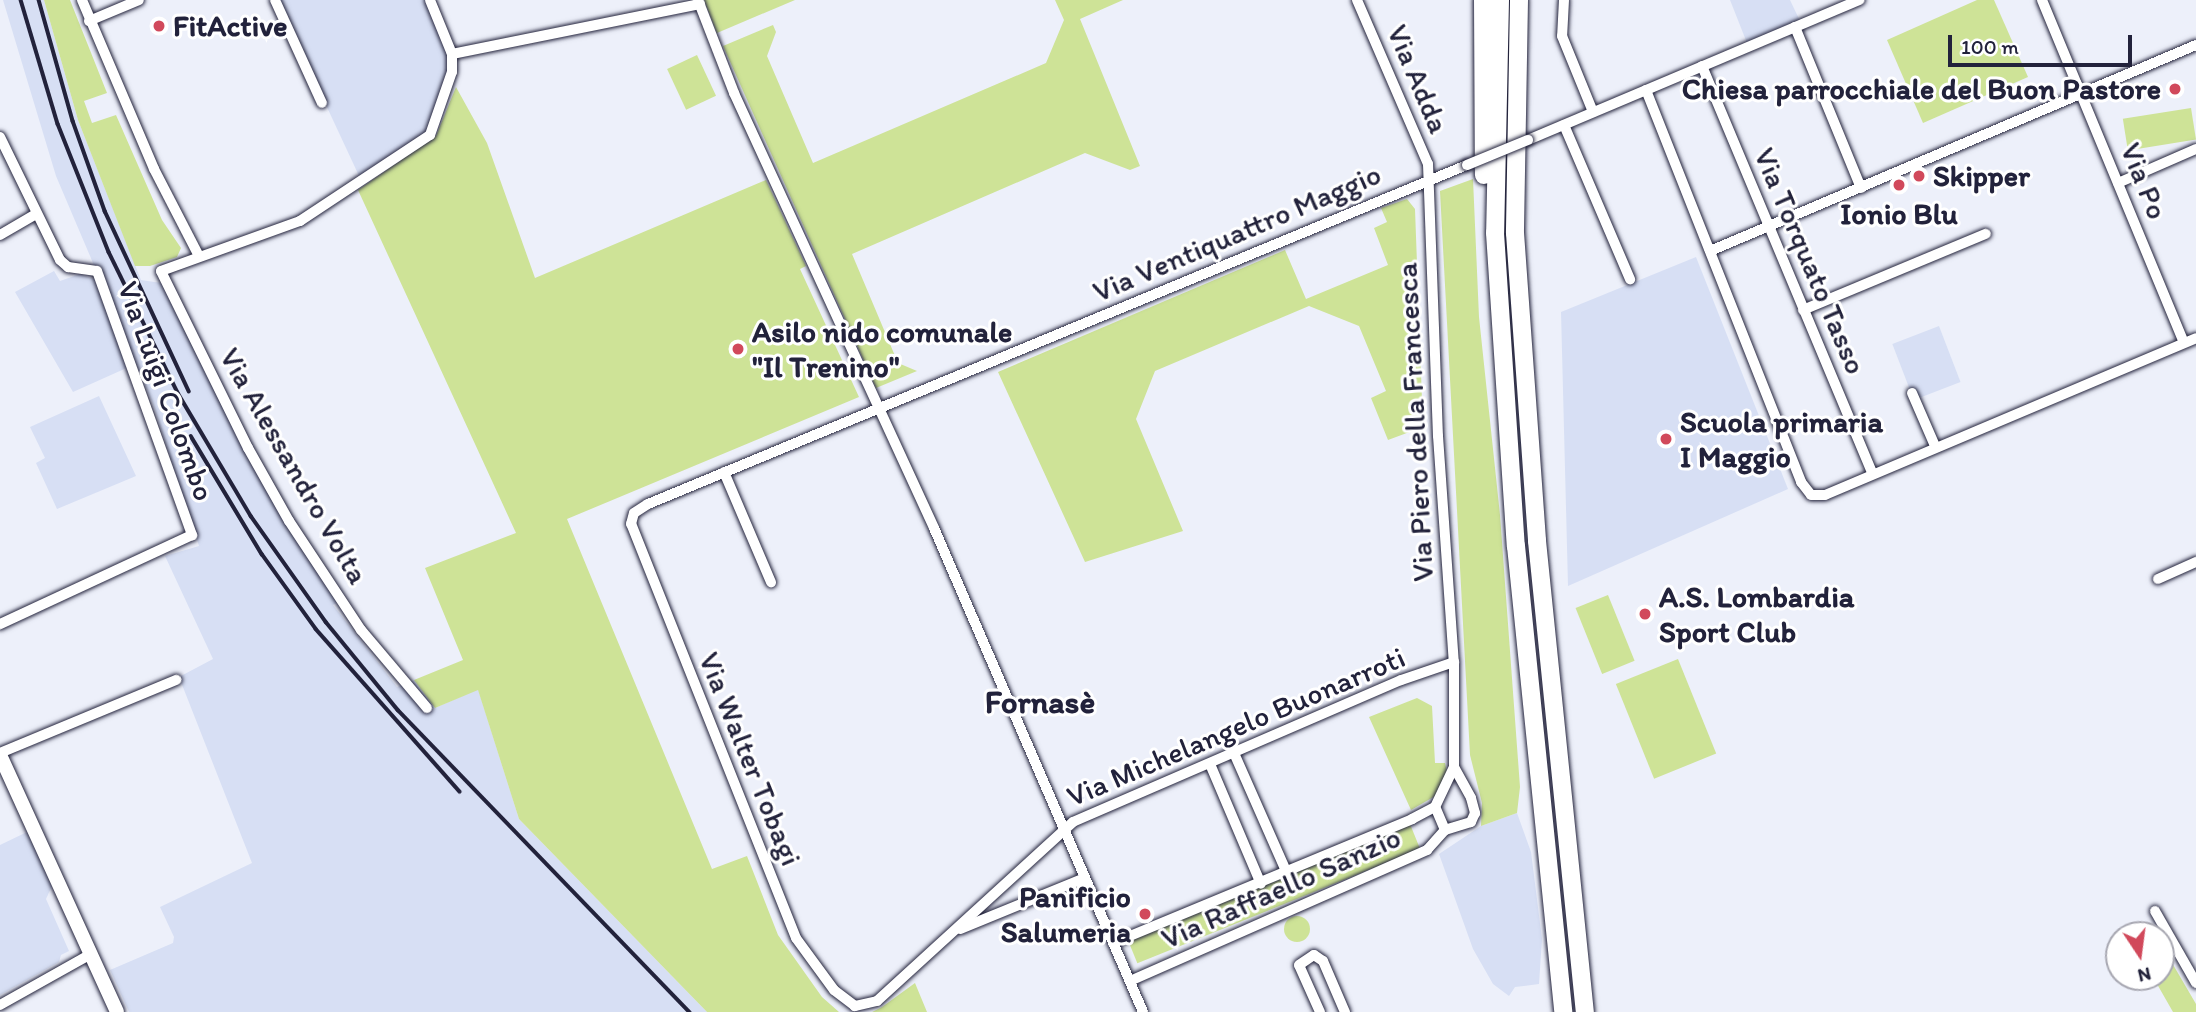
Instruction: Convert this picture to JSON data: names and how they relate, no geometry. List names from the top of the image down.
{
  "streets": {
    "street": [
      "Via Adda",
      "Via Po",
      "Via Ventiquattro Maggio",
      "Via Torquato Tasso",
      "Via Luigi Colombo",
      "Via Piero della Francesca",
      "Via Alessandro Volta",
      "Via Michelangelo Buonarroti",
      "Via Walter Tobagi",
      "Via Raffaello Sanzio"
    ]
  },
  "crossings": [
    ["Via Adda", "Via Ventiquattro Maggio"],
    ["Via Adda", "Via Piero della Francesca"],
    ["Via Ventiquattro Maggio", "Via Torquato Tasso"],
    ["Via Ventiquattro Maggio", "Via Piero della Francesca"],
    ["Via Ventiquattro Maggio", "Via Walter Tobagi"],
    ["Via Piero della Francesca", "Via Michelangelo Buonarroti"],
    ["Via Piero della Francesca", "Via Raffaello Sanzio"],
    ["Via Michelangelo Buonarroti", "Via Walter Tobagi"]
  ],
  "districts": ["Fornasè"],
  "places": [
    "FitActive",
    "Chiesa parrocchiale del Buon Pastore",
    "Skipper",
    "Ionio Blu",
    "Asilo nido comunale \"Il Trenino\"",
    "Scuola primaria I Maggio",
    "A.S. Lombardia Sport Club",
    "Panificio Salumeria"
  ],
  "scale_bar": "100 m",
  "north": "bottom"
}
